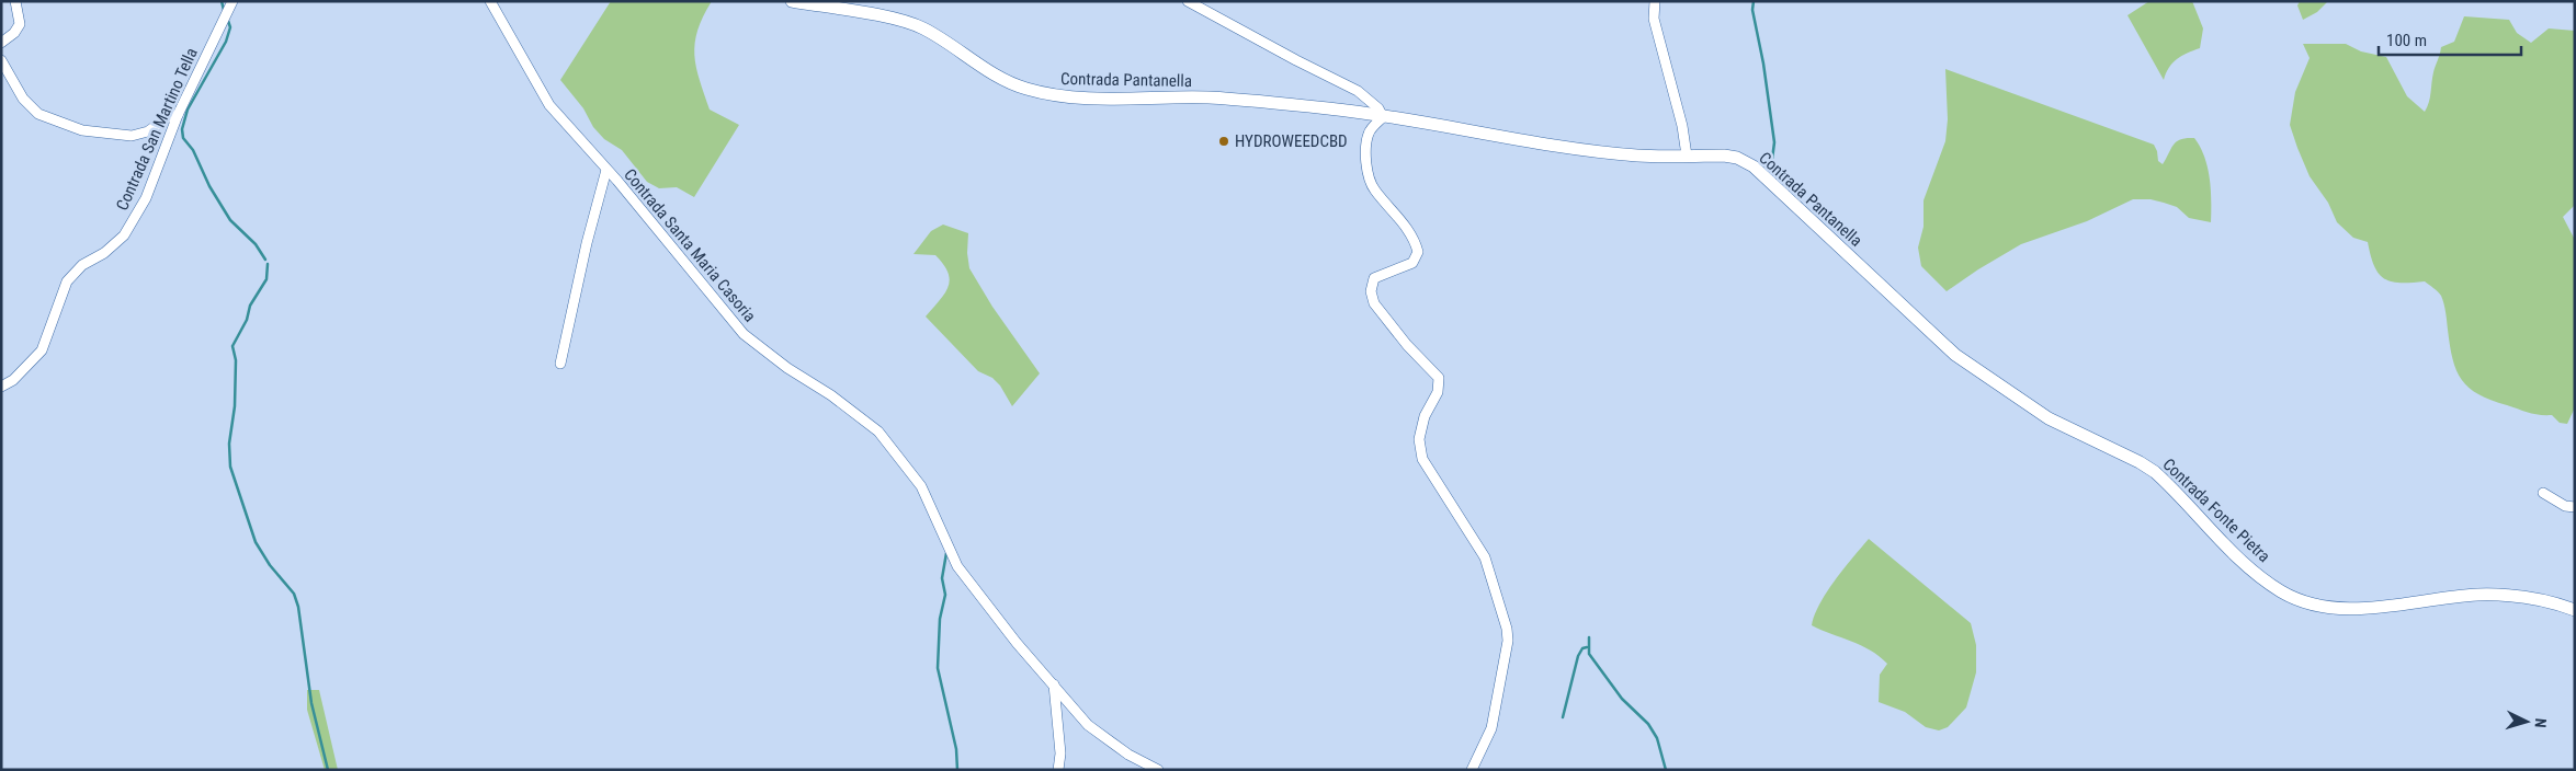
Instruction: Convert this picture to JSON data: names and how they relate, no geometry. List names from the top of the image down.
{
  "streets": {
    "street": [
      "Contrada Pantanella",
      "Contrada San Martino Tella",
      "Contrada Santa Maria Casoria",
      "Contrada Fonte Pietra"
    ]
  },
  "crossings": [
    ["Contrada Pantanella", "Contrada Fonte Pietra"]
  ],
  "places": ["HYDROWEEDCBD"],
  "scale_bar": "100 m",
  "north": "right"
}
